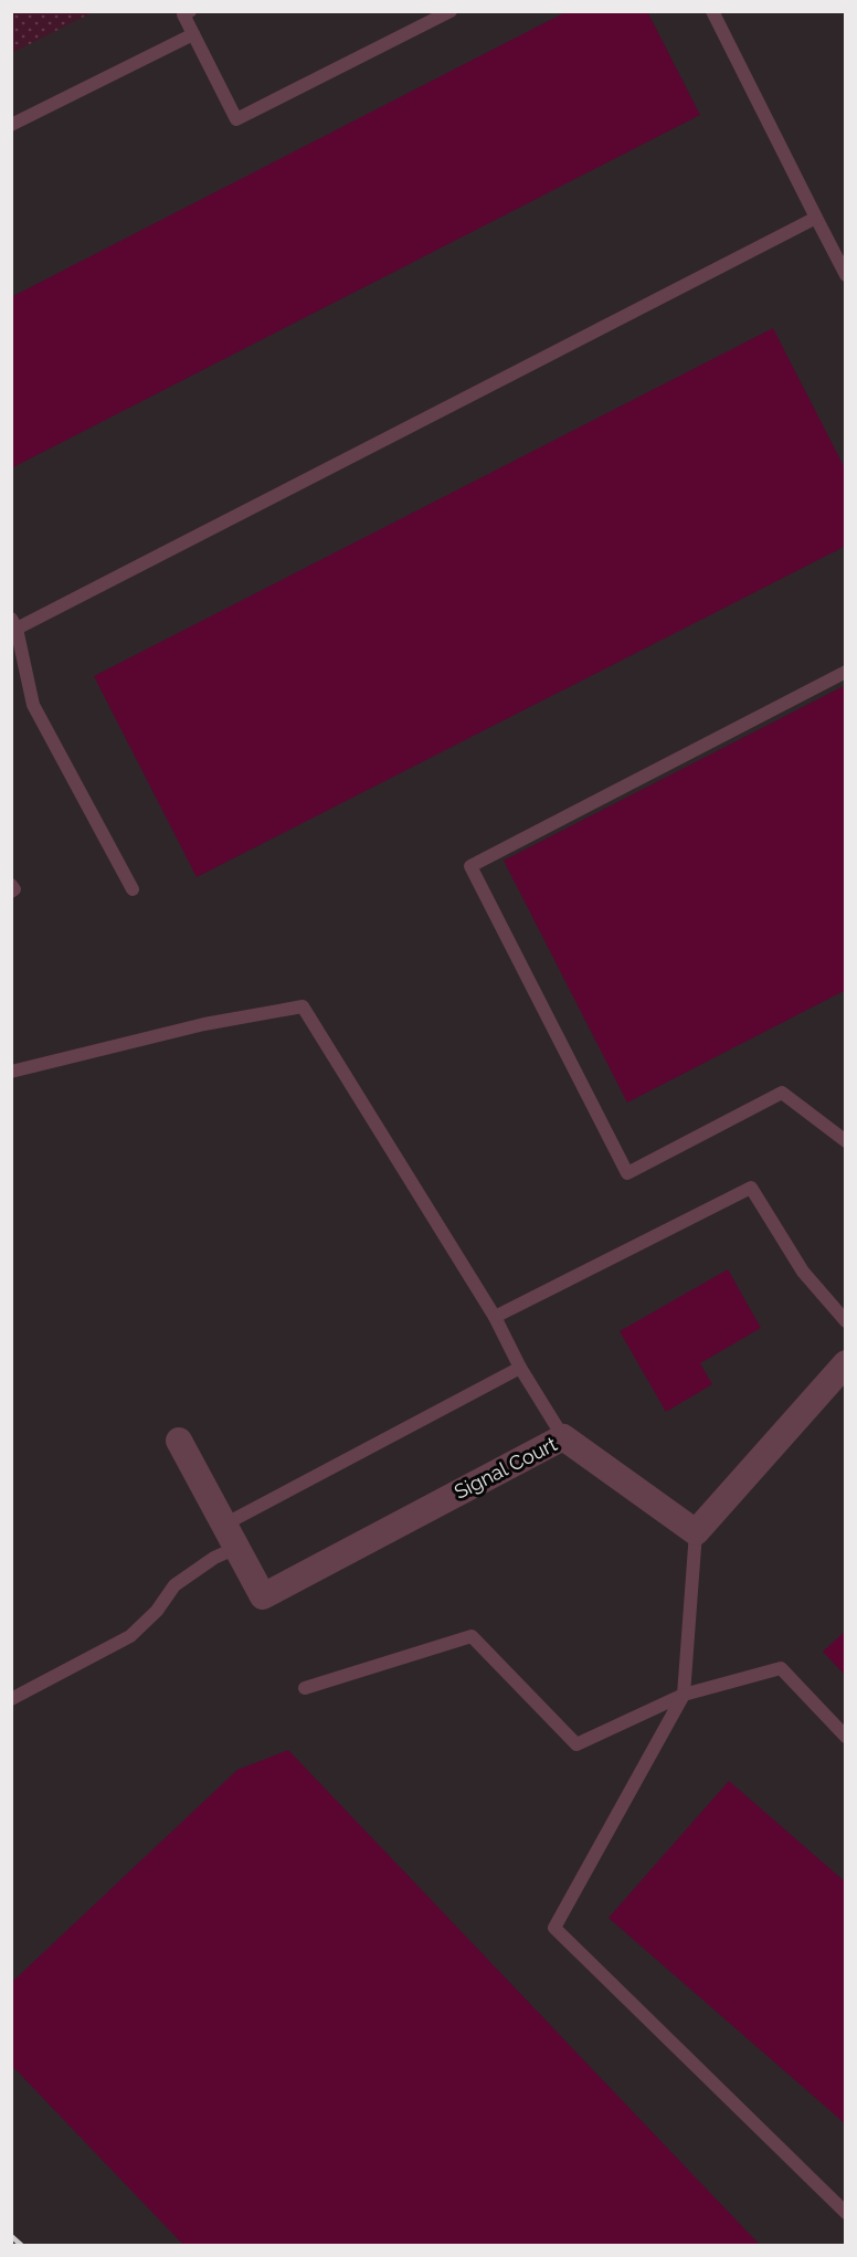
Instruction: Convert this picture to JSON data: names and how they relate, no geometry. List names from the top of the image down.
{
  "streets": {
    "street": ["Signal Court"]
  }
}
